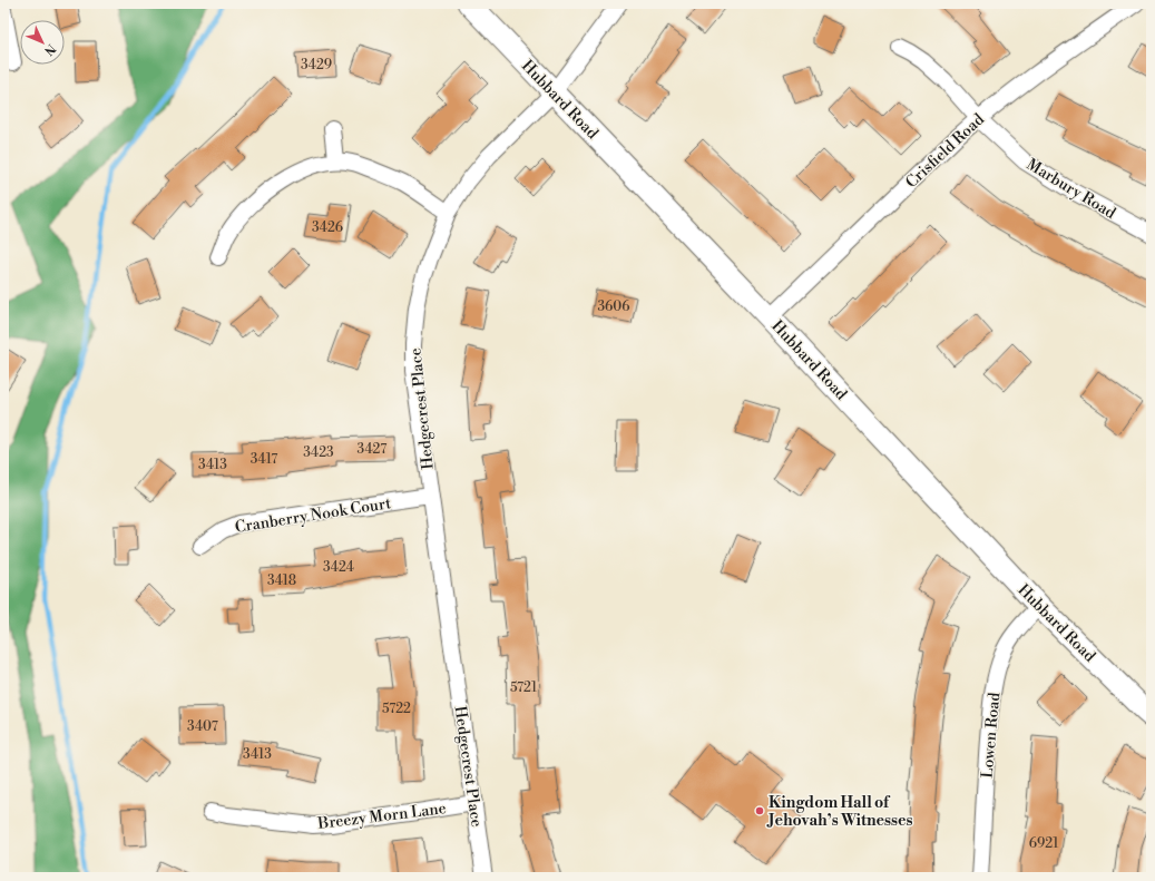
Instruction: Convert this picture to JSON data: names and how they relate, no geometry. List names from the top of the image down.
{
  "streets": {
    "main road": ["Hubbard Road"],
    "street": [
      "Crisfield Road",
      "Marbury Road",
      "Hedgecrest Place",
      "Cranberry Nook Court",
      "Lowen Road",
      "Breezy Morn Lane"
    ]
  },
  "crossings": [
    ["Hubbard Road", "Crisfield Road"],
    ["Hubbard Road", "Hedgecrest Place"],
    ["Hubbard Road", "Lowen Road"],
    ["Crisfield Road", "Marbury Road"],
    ["Hedgecrest Place", "Cranberry Nook Court"],
    ["Hedgecrest Place", "Breezy Morn Lane"]
  ],
  "places": ["Kingdom Hall of Jehovah’s Witnesses"],
  "house_numbers": [
    "3429",
    "3426",
    "3606",
    "3427",
    "3423",
    "3417",
    "3413",
    "3424",
    "3418",
    "5721",
    "5722",
    "3407",
    "3413",
    "6921"
  ],
  "north": "bottom right"
}
